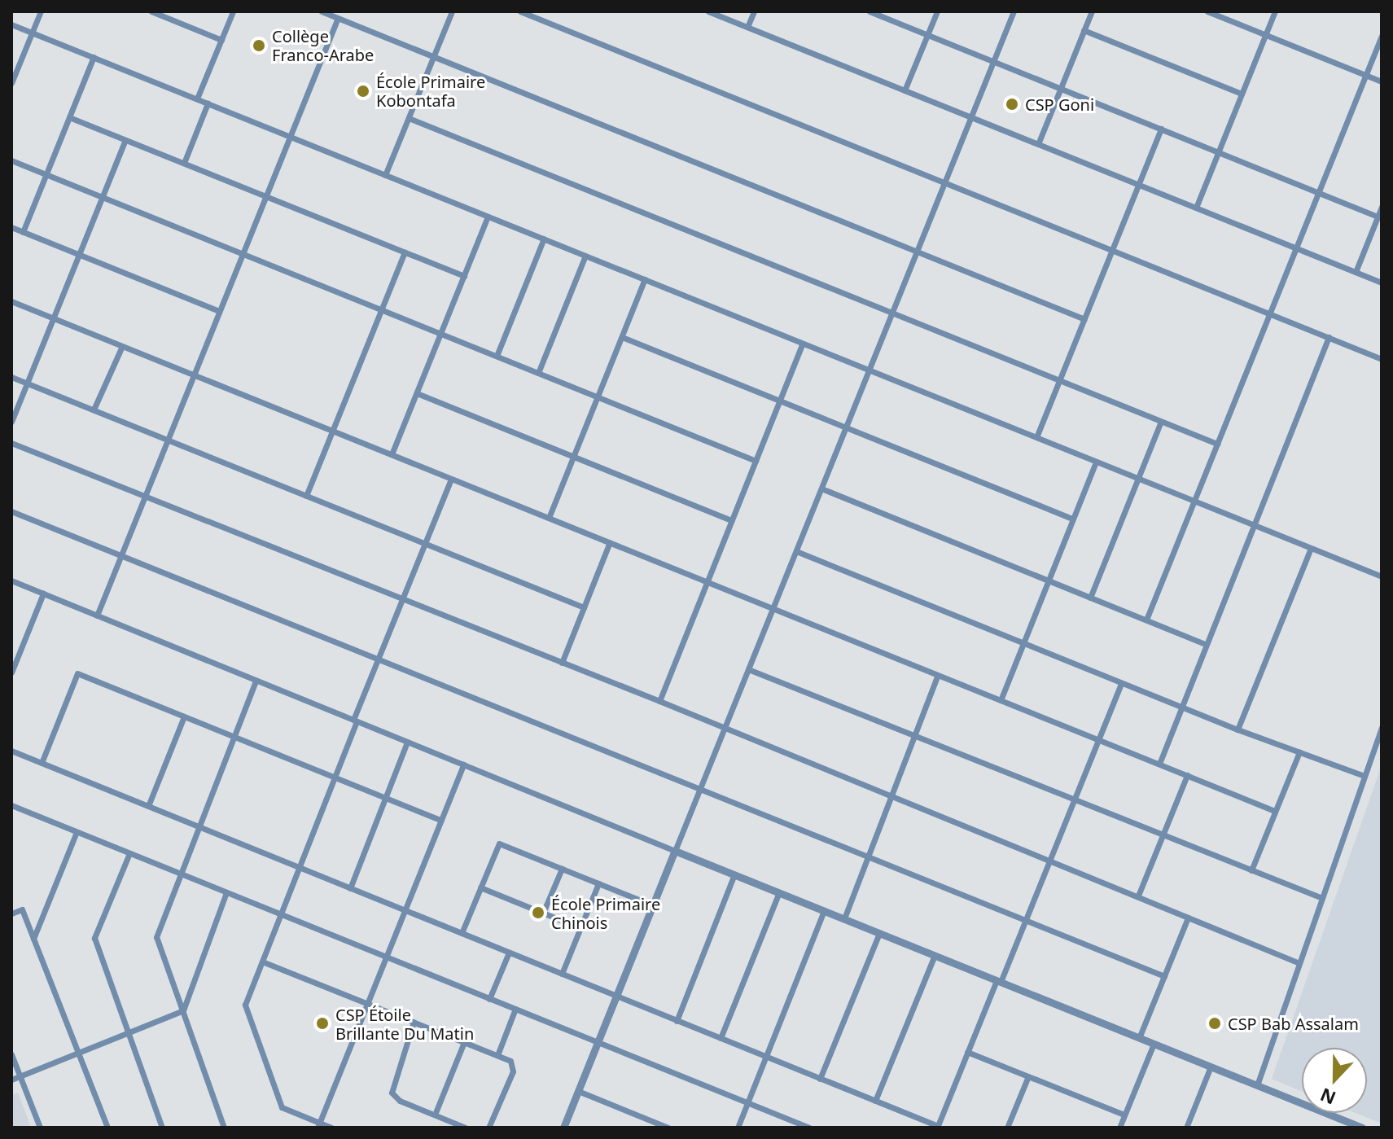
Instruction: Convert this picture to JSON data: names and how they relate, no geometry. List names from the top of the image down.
{
  "places": [
    "Collège Franco-Arabe",
    "École Primaire Kobontafa",
    "CSP Goni",
    "École Primaire Chinois",
    "CSP Étoile Brillante Du Matin",
    "CSP Bab Assalam"
  ],
  "north": "bottom"
}
